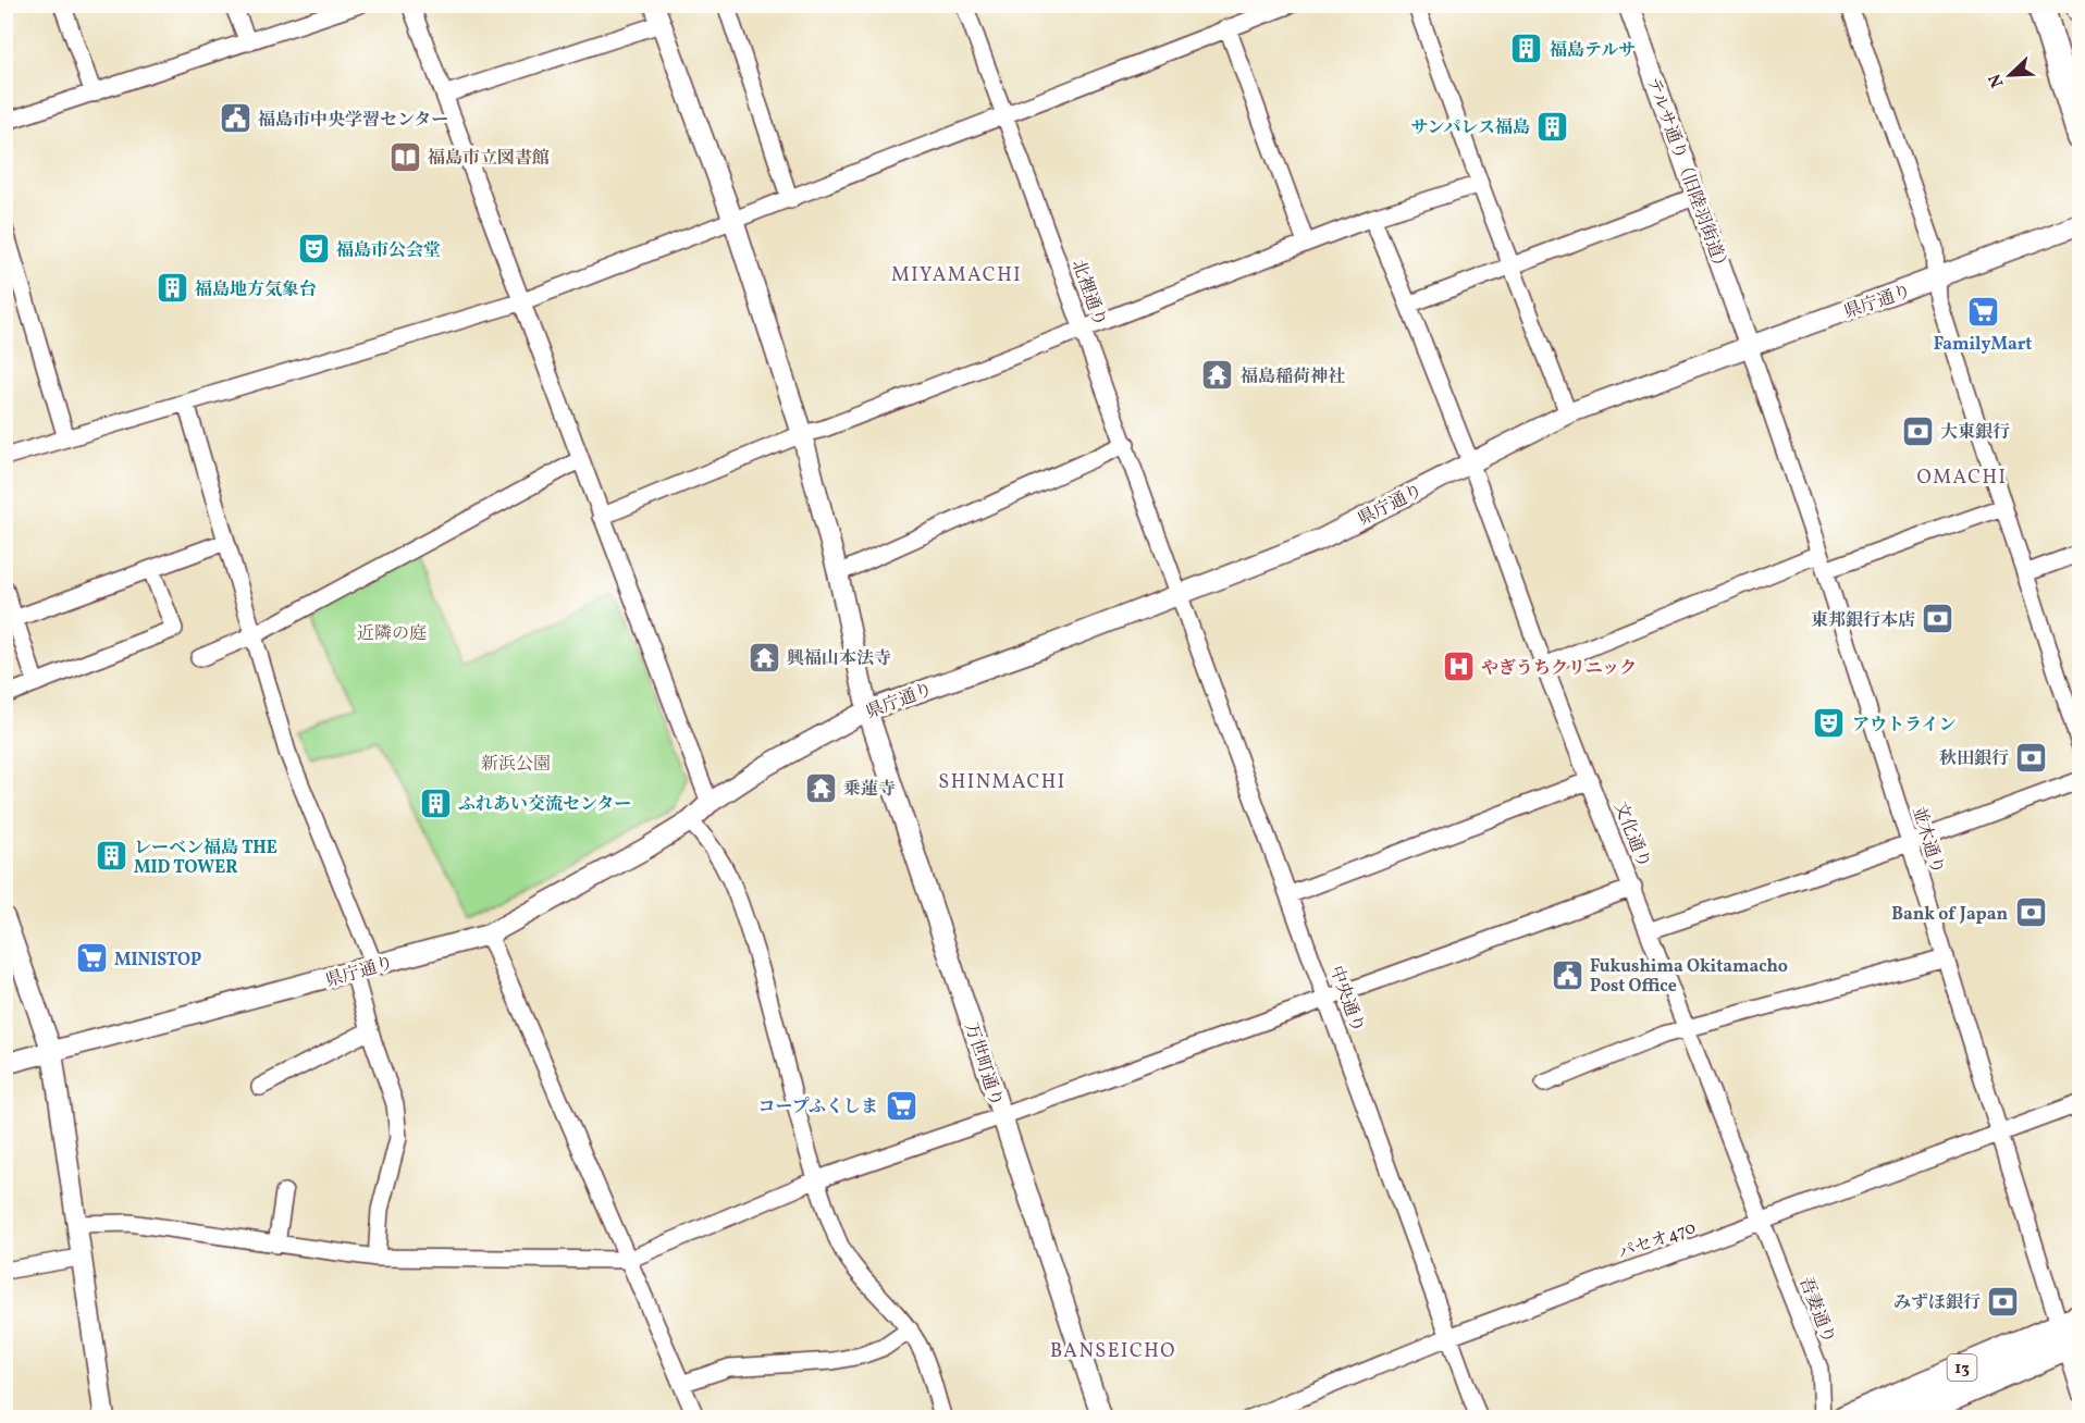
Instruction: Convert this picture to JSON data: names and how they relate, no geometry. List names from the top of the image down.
{
  "streets": {
    "highway": ["13"],
    "street": [
      "テルサ通り（旧陸羽街道）",
      "北裡通り",
      "県庁通り",
      "文化通り",
      "並木通り",
      "中央通り",
      "万世町通り",
      "パセオ470",
      "吾妻通り"
    ]
  },
  "crossings": [
    ["テルサ通り（旧陸羽街道）", "県庁通り"],
    ["テルサ通り（旧陸羽街道）", "並木通り"],
    ["北裡通り", "県庁通り"],
    ["北裡通り", "中央通り"],
    ["県庁通り", "文化通り"],
    ["県庁通り", "並木通り"],
    ["県庁通り", "中央通り"],
    ["県庁通り", "万世町通り"],
    ["文化通り", "パセオ470"],
    ["文化通り", "吾妻通り"],
    ["並木通り", "パセオ470"],
    ["並木通り", "13"],
    ["中央通り", "パセオ470"],
    ["パセオ470", "吾妻通り"]
  ],
  "districts": [
    "MIYAMACHI",
    "OMACHI",
    "SHINMACHI",
    "BANSEICHO"
  ],
  "parks": ["近隣の庭", "新浜公園"],
  "places": {
    "building": [
      "福島テルサ",
      "サンパレス福島",
      "福島地方気象台",
      "ふれあい交流センター",
      "レーベン福島 THE MID TOWER"
    ],
    "public building": ["福島市中央学習センター", "Fukushima Okitamacho Post Office"],
    "library": ["福島市立図書館"],
    "theatre": ["福島市公会堂", "アウトライン"],
    "supermarket": ["FamilyMart", "MINISTOP", "コープふくしま"],
    "temple": ["福島稲荷神社", "興福山本法寺", "乗蓮寺"],
    "bank": [
      "大東銀行",
      "東邦銀行本店",
      "秋田銀行",
      "Bank of Japan",
      "みずほ銀行"
    ],
    "hospital": ["やぎうちクリニック"]
  },
  "north": "bottom left"
}
